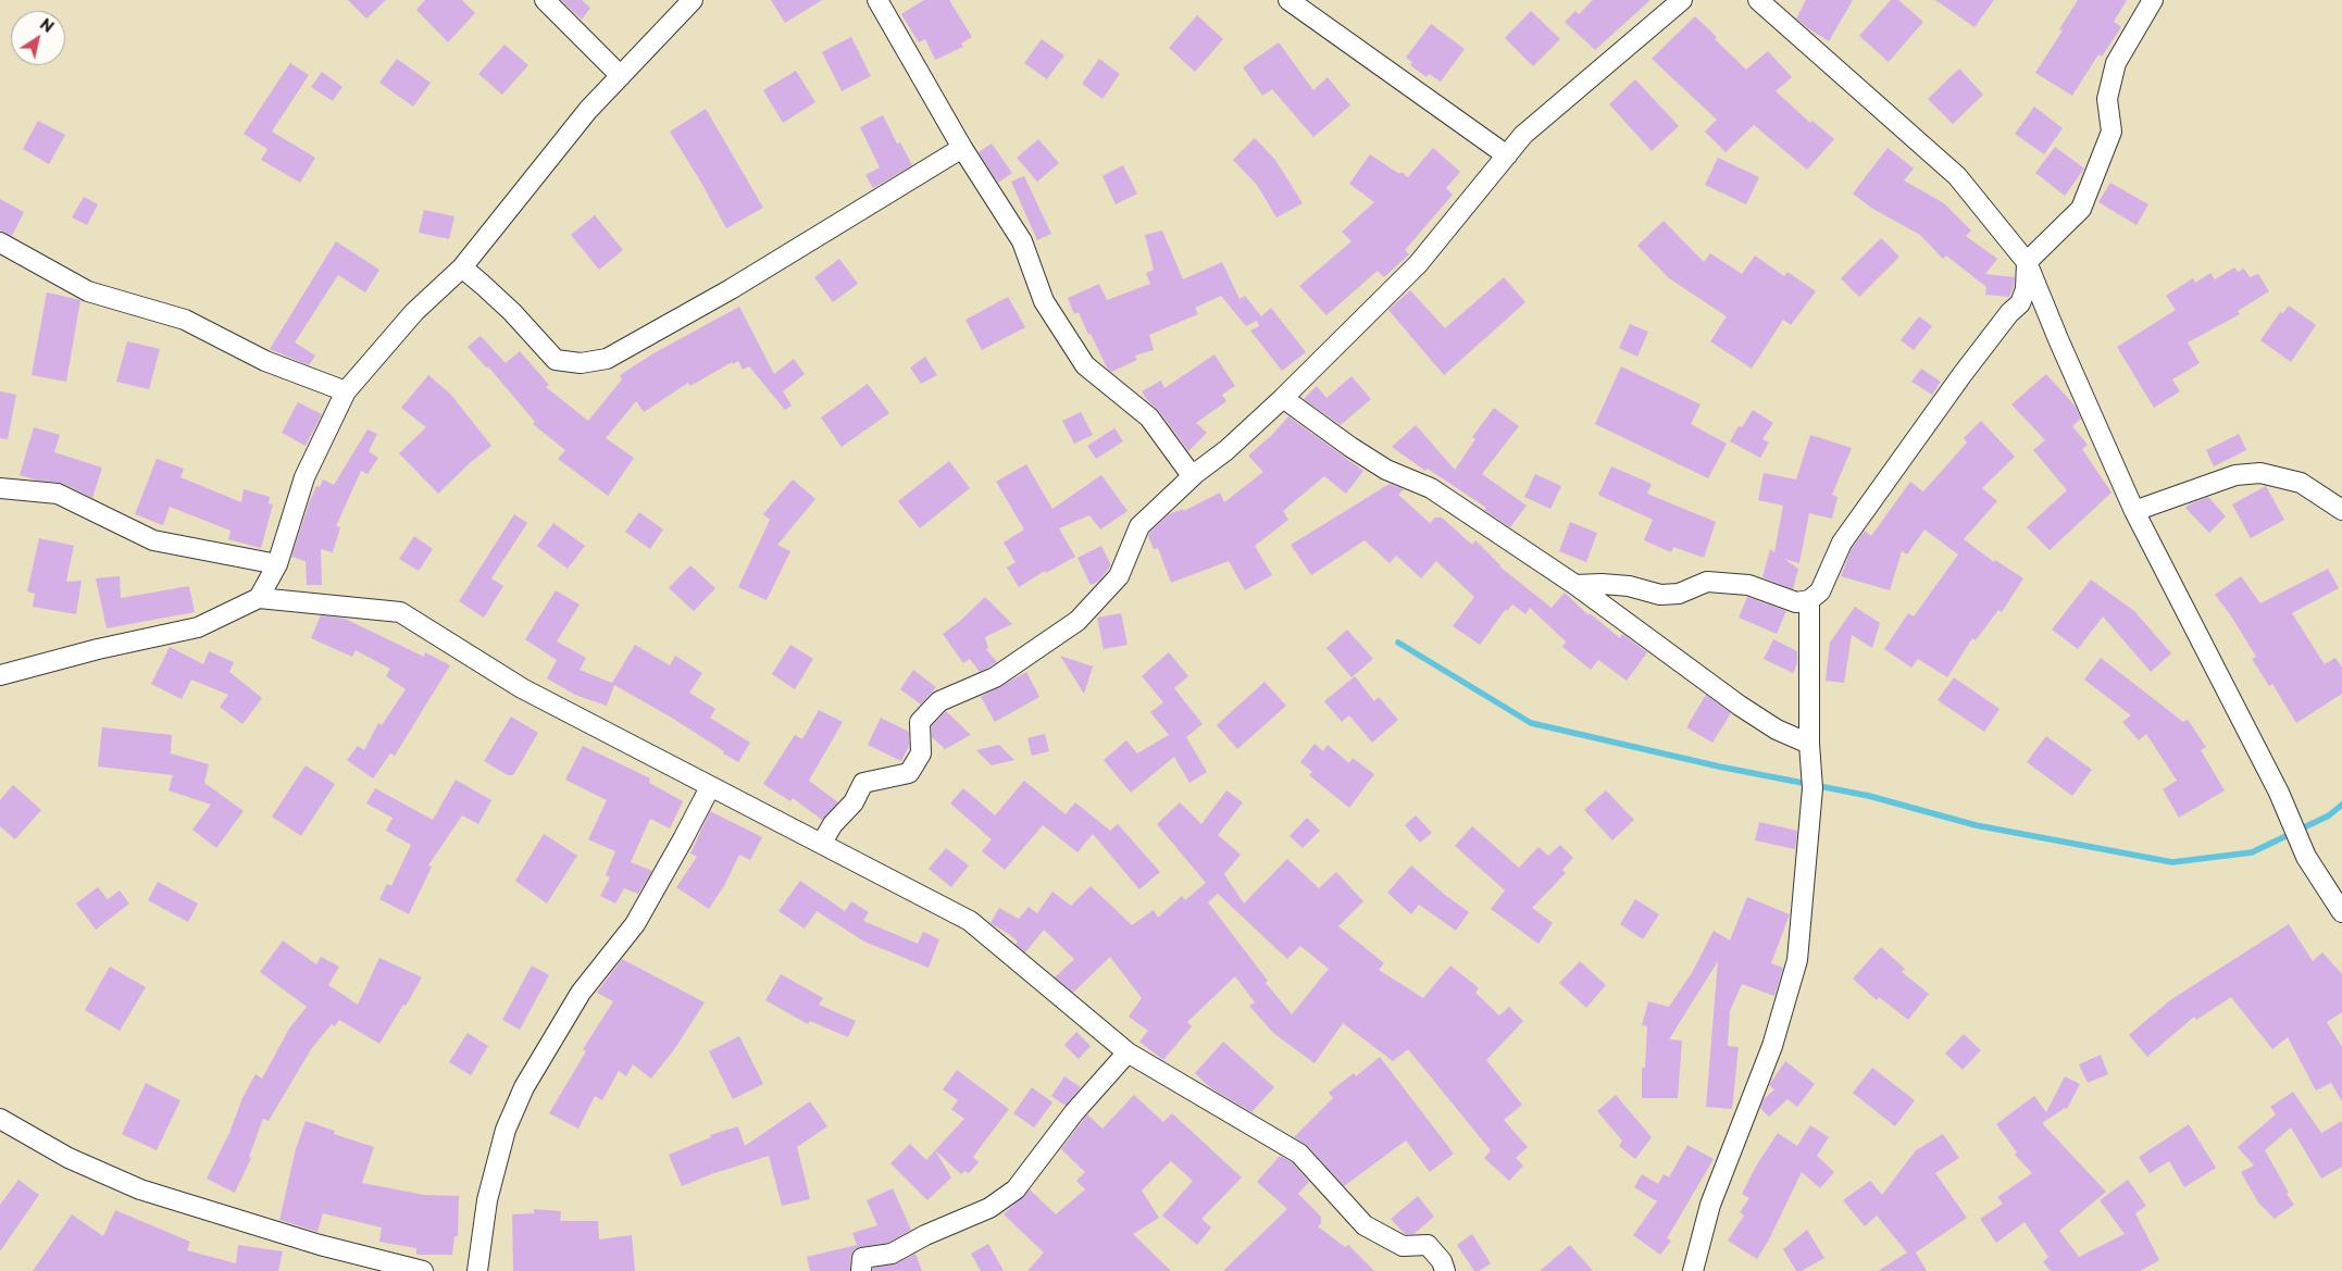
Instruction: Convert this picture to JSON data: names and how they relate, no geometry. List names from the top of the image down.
{
  "north": "top right"
}
